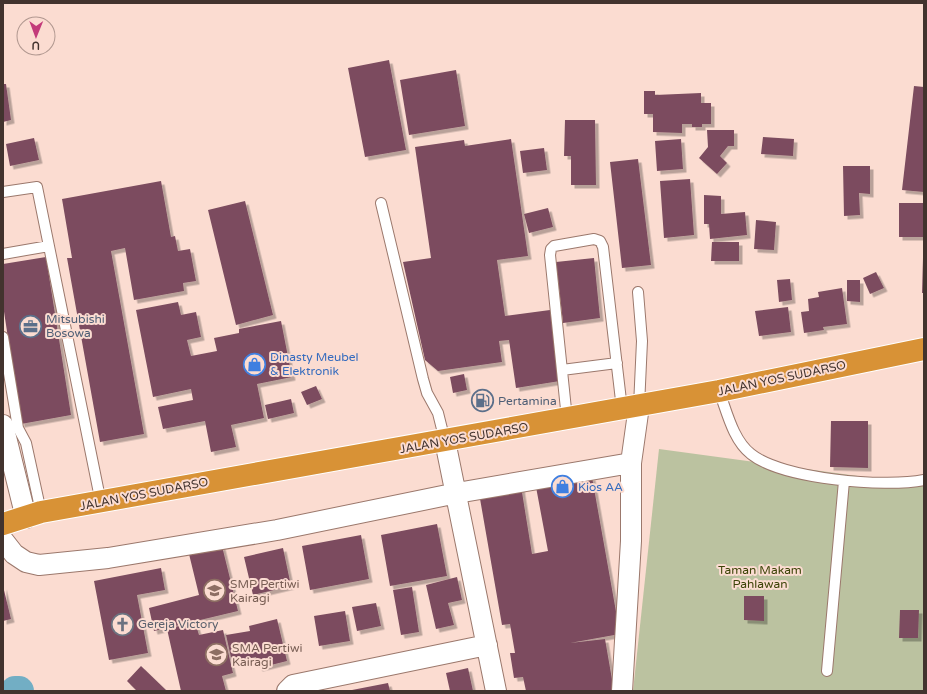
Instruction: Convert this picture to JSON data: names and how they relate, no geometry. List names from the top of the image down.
{
  "streets": {
    "highway": ["JALAN YOS SUDARSO"]
  },
  "parks": ["Taman Makam Pahlawan"],
  "places": {
    "office": ["Mitsubishi Bosowa"],
    "shop": ["Dinasty Meubel & Elektronik", "Kios AA"],
    "fuel station": ["Pertamina"],
    "school or university": ["SMP Pertiwi Kairagi", "SMA Pertiwi Kairagi"],
    "church": ["Gereja Victory"]
  },
  "north": "bottom"
}
